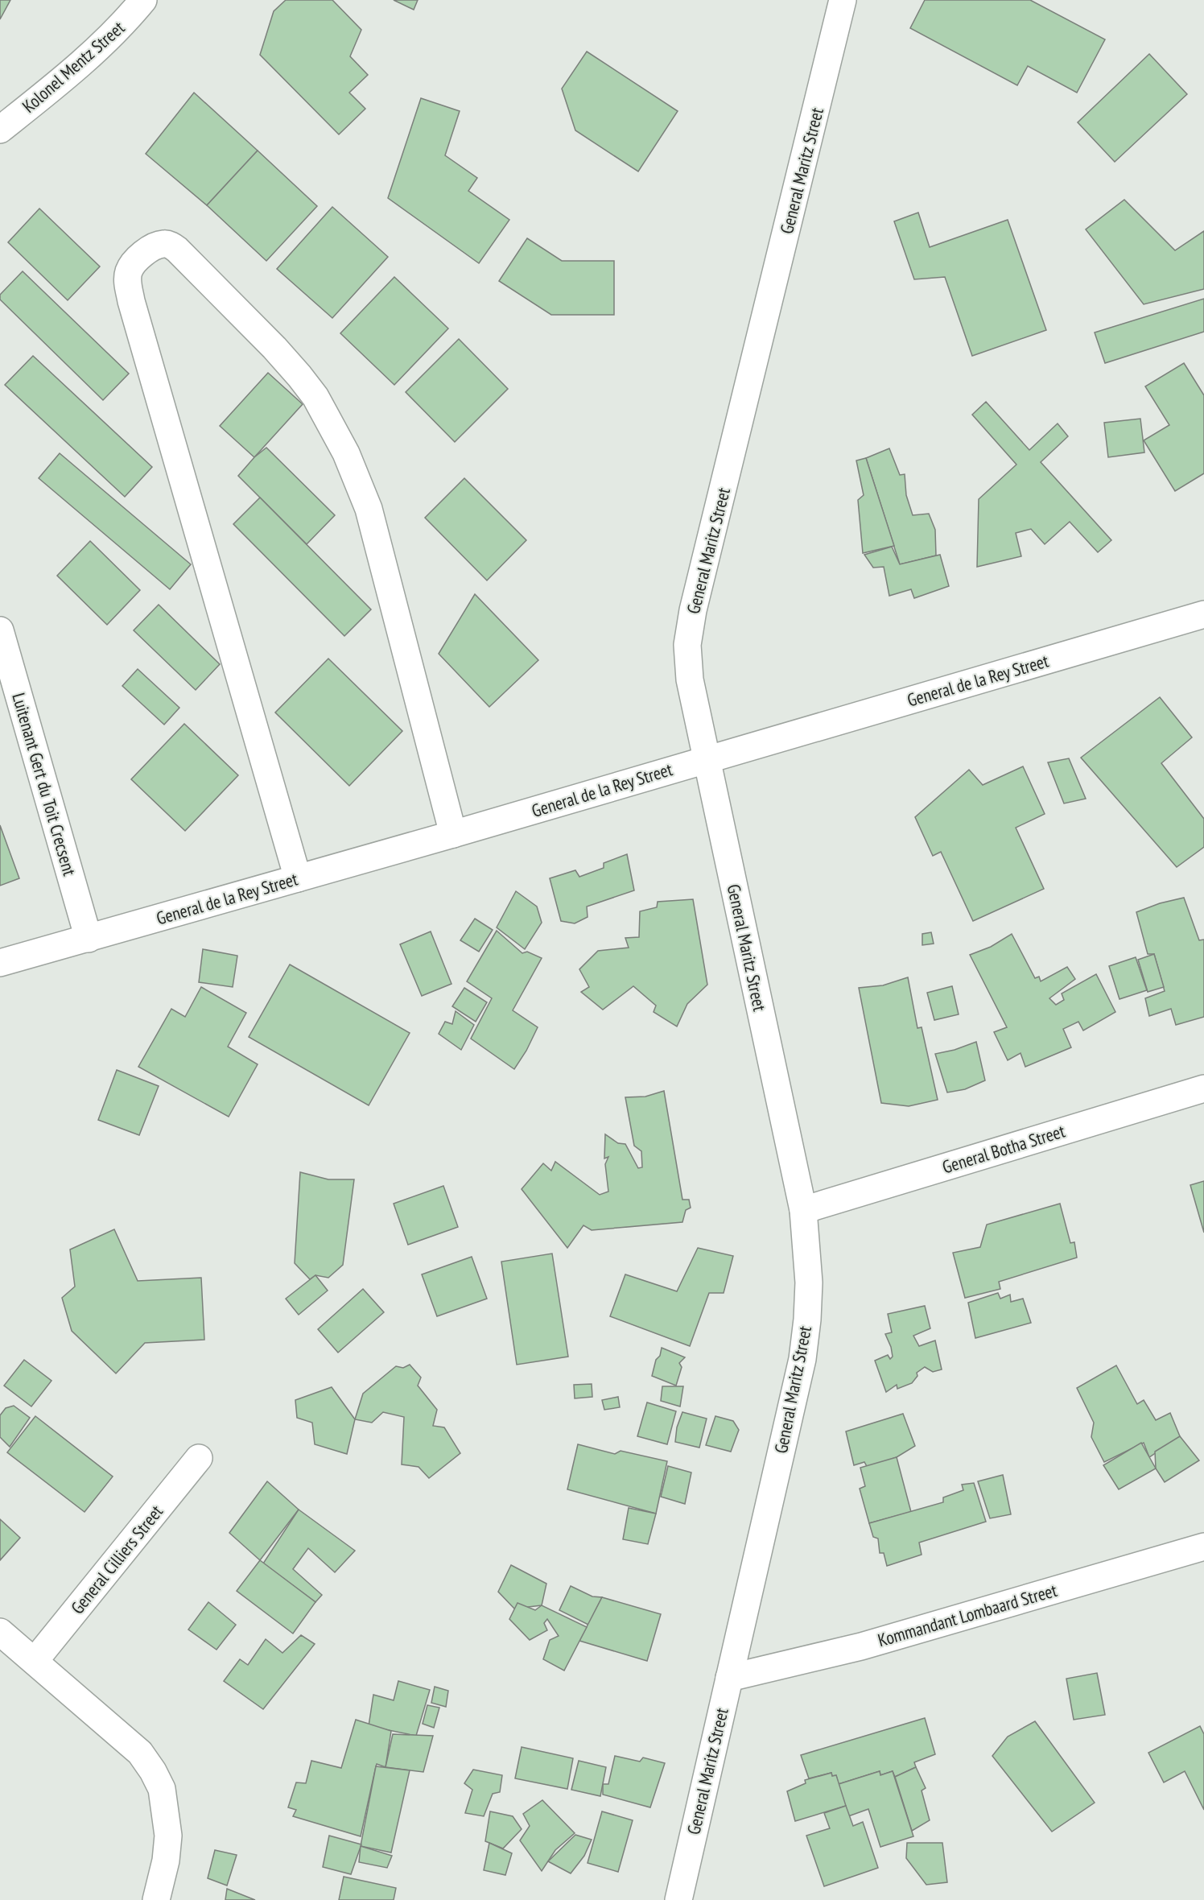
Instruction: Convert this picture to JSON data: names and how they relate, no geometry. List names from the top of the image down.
{
  "streets": {
    "street": [
      "Kolonel Mentz Street",
      "General Maritz Street",
      "General de la Rey Street",
      "Luitenant Gert du Toit Crecsent",
      "General Botha Street",
      "General Cilliers Street",
      "Kommandant Lombaard Street"
    ]
  },
  "crossings": [
    ["General Maritz Street", "General de la Rey Street"],
    ["General Maritz Street", "General Botha Street"],
    ["General Maritz Street", "Kommandant Lombaard Street"],
    ["General de la Rey Street", "Luitenant Gert du Toit Crecsent"]
  ]
}
